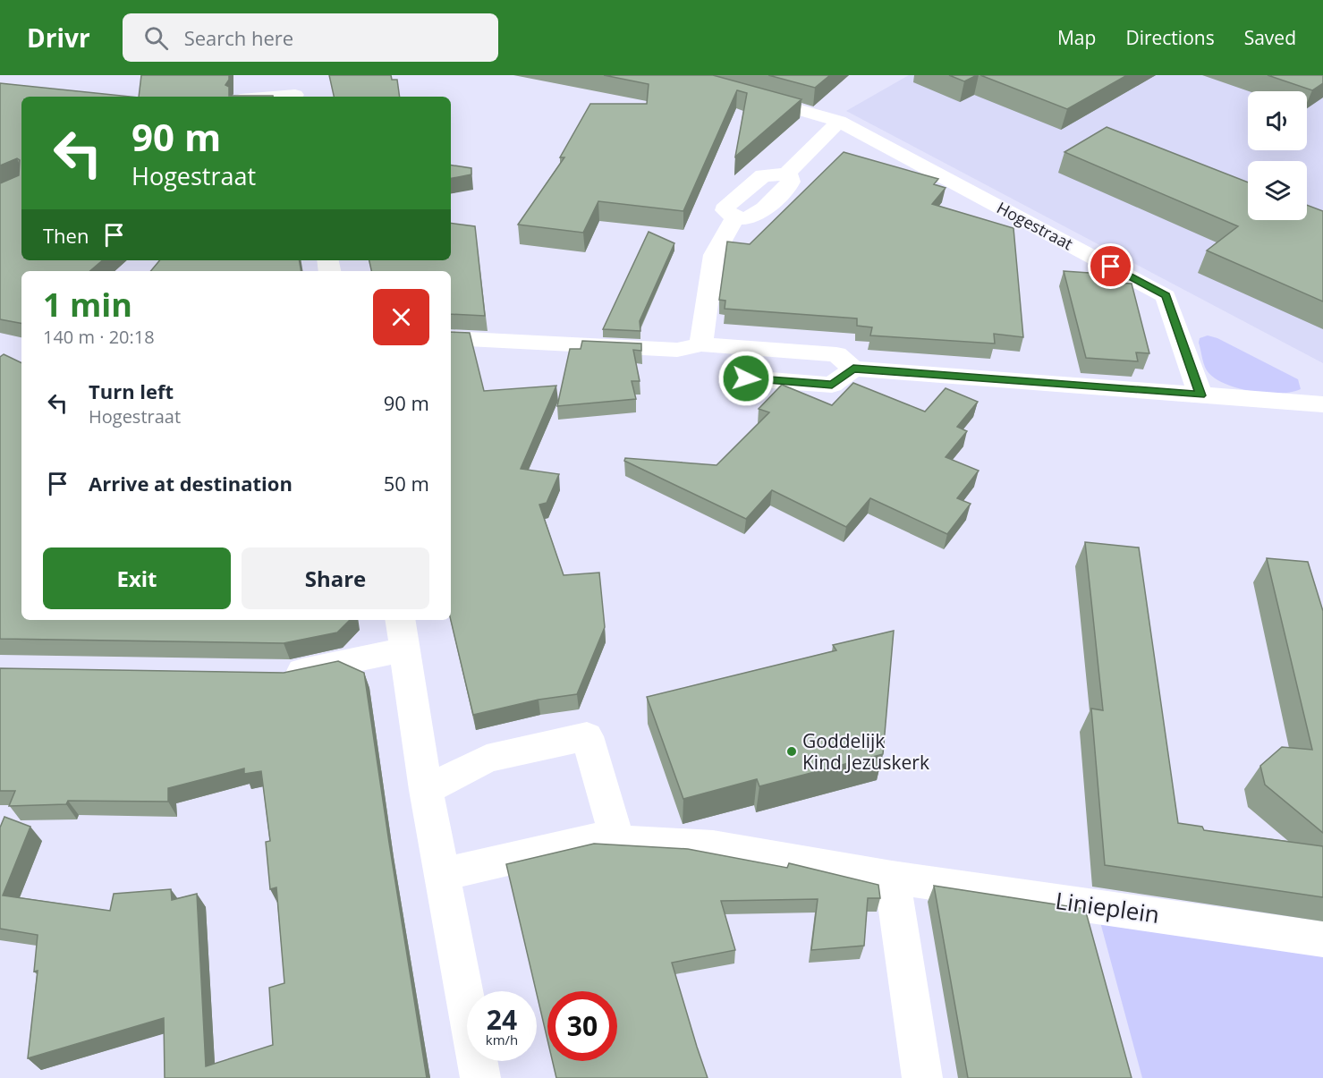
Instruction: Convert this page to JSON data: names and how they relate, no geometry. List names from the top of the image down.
{
  "streets": {
    "street": ["Hogestraat", "Linieplein"]
  },
  "places": ["Goddelijk Kind Jezuskerk"],
  "page": {
    "header": "Drivr",
    "search": "Search here",
    "nav": ["Map", "Directions", "Saved"],
    "turn": ["90 m", "Hogestraat"],
    "then": "Then",
    "heading": ["1 min", "140 m · 20:18"],
    "list": [
      {
        "name": "Turn left",
        "note": "Hogestraat",
        "value": "90 m"
      },
      {
        "name": "Arrive at destination",
        "value": "50 m"
      }
    ],
    "buttons": ["Exit", "Share"],
    "speed": "24 km/h",
    "limit": "30"
  }
}
